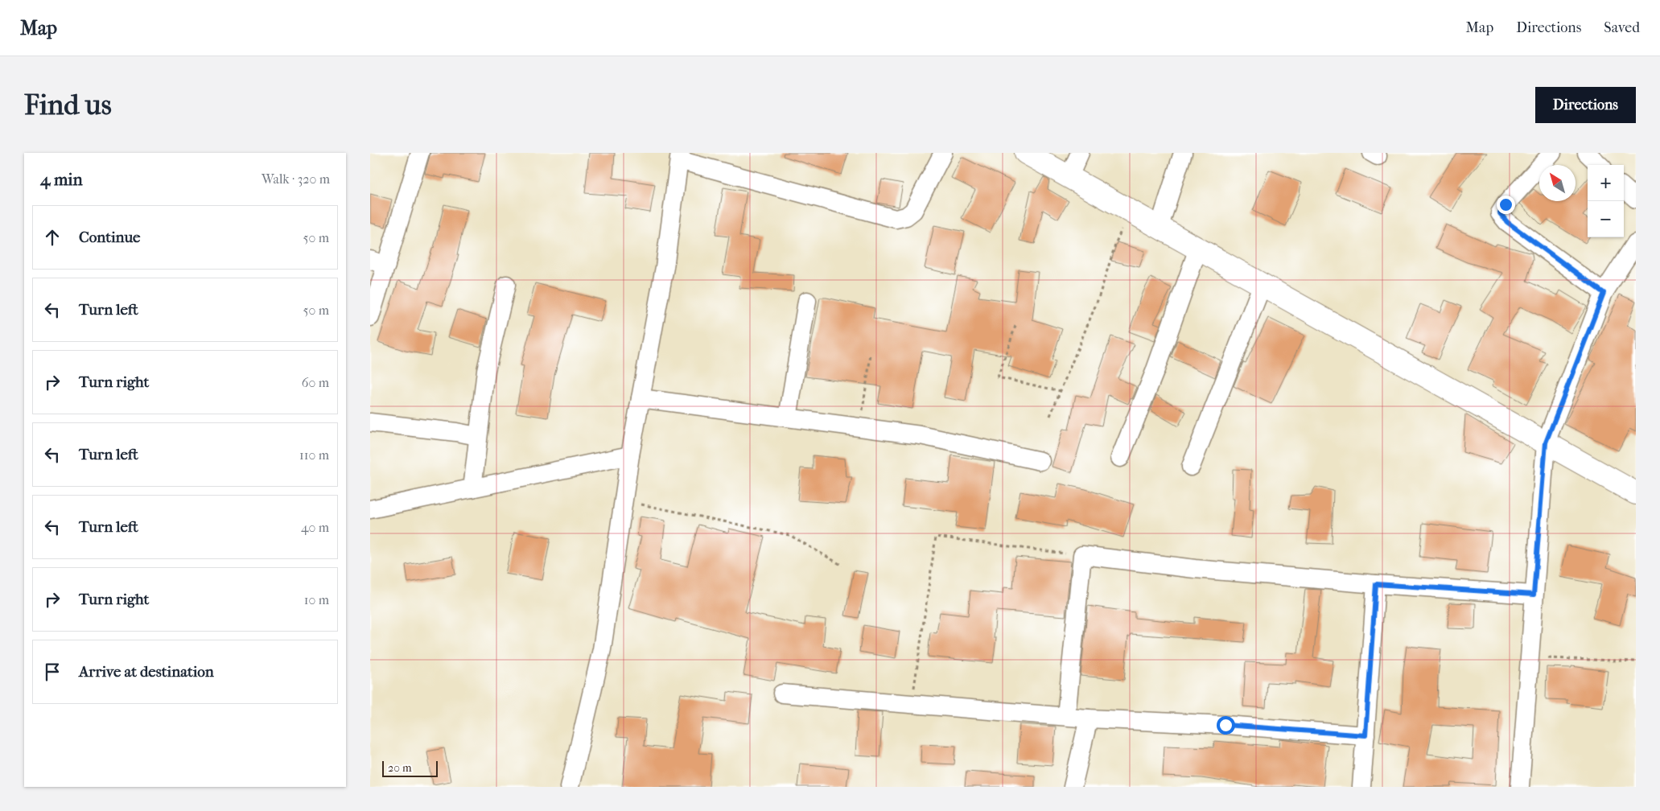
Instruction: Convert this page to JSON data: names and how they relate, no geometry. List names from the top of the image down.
{
  "scale_bar": "20 m",
  "north": "top left",
  "page": {
    "header": "Map",
    "nav": ["Map", "Directions", "Saved"],
    "buttons": "Directions",
    "title": "Find us",
    "heading": ["4 min", "Walk · 320 m"],
    "map_buttons": ["+", "−"],
    "list": [
      ["Continue", "50 m"],
      ["Turn left", "50 m"],
      ["Turn right", "60 m"],
      ["Turn left", "110 m"],
      ["Turn left", "40 m"],
      ["Turn right", "10 m"],
      "Arrive at destination"
    ],
    "scale": "20 m"
  }
}
